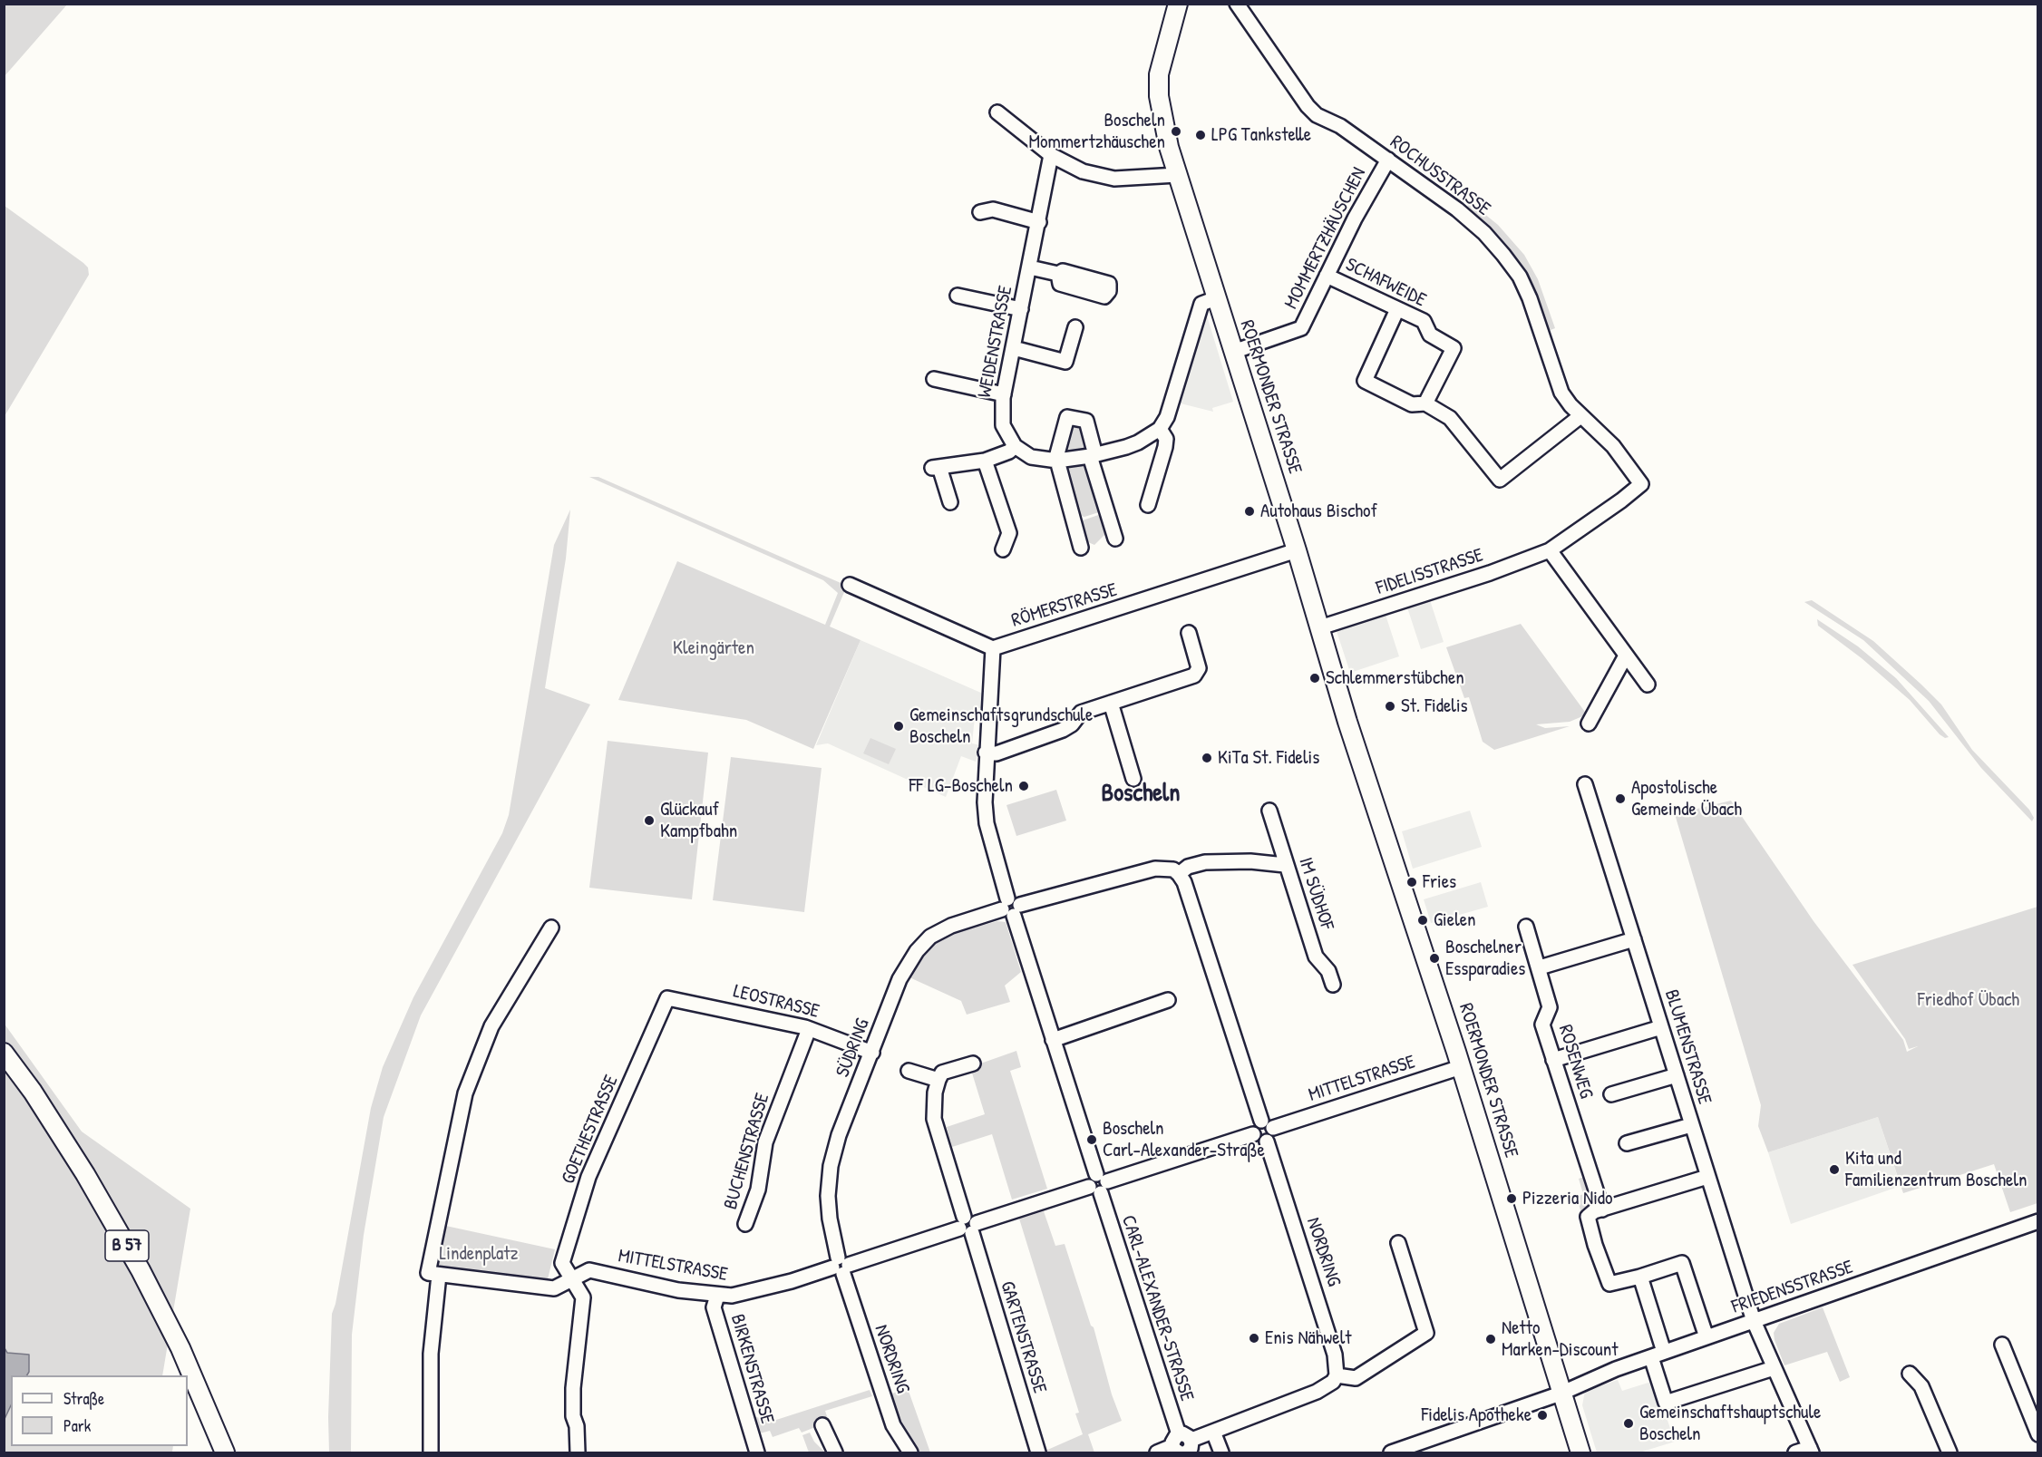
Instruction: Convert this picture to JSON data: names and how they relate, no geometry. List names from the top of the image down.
{
  "streets": {
    "main road": ["ROERMONDER STRASSE", "B 57"],
    "street": [
      "ROCHUSSTRASSE",
      "MOMMERTZHÄUSCHEN",
      "SCHAFWEIDE",
      "WEIDENSTRASSE",
      "FIDELISSTRASSE",
      "RÖMERSTRASSE",
      "IM SÜDHOF",
      "LEOSTRASSE",
      "BLUMENSTRASSE",
      "SÜDRING",
      "ROSENWEG",
      "MITTELSTRASSE",
      "GOETHESTRASSE",
      "BUCHENSTRASSE",
      "NORDRING",
      "FRIEDENSSTRASSE",
      "CARL-ALEXANDER-STRASSE",
      "GARTENSTRASSE",
      "BIRKENSTRASSE"
    ]
  },
  "crossings": [
    ["ROCHUSSTRASSE", "MOMMERTZHÄUSCHEN"],
    ["ROCHUSSTRASSE", "FIDELISSTRASSE"],
    ["MOMMERTZHÄUSCHEN", "SCHAFWEIDE"],
    ["MOMMERTZHÄUSCHEN", "ROERMONDER STRASSE"],
    ["ROERMONDER STRASSE", "FIDELISSTRASSE"],
    ["ROERMONDER STRASSE", "RÖMERSTRASSE"],
    ["ROERMONDER STRASSE", "MITTELSTRASSE"],
    ["ROERMONDER STRASSE", "FRIEDENSSTRASSE"],
    ["RÖMERSTRASSE", "CARL-ALEXANDER-STRASSE"],
    ["LEOSTRASSE", "SÜDRING"],
    ["LEOSTRASSE", "GOETHESTRASSE"],
    ["LEOSTRASSE", "BUCHENSTRASSE"],
    ["BLUMENSTRASSE", "FRIEDENSSTRASSE"],
    ["SÜDRING", "MITTELSTRASSE"],
    ["SÜDRING", "NORDRING"],
    ["SÜDRING", "CARL-ALEXANDER-STRASSE"],
    ["MITTELSTRASSE", "GOETHESTRASSE"],
    ["MITTELSTRASSE", "NORDRING"],
    ["MITTELSTRASSE", "CARL-ALEXANDER-STRASSE"],
    ["MITTELSTRASSE", "GARTENSTRASSE"],
    ["MITTELSTRASSE", "BIRKENSTRASSE"]
  ],
  "districts": ["Boscheln"],
  "parks": ["Kleingärten", "Friedhof Übach", "Lindenplatz"],
  "places": [
    "Boscheln Mommertzhäuschen",
    "LPG Tankstelle",
    "Autohaus Bischof",
    "Schlemmerstübchen",
    "St. Fidelis",
    "Gemeinschaftsgrundschule Boscheln",
    "KiTa St. Fidelis",
    "FF LG-Boscheln",
    "Apostolische Gemeinde Übach",
    "Glückauf Kampfbahn",
    "Fries",
    "Gielen",
    "Boschelner Essparadies",
    "Boscheln Carl-Alexander-Straße",
    "Kita und Familienzentrum Boscheln",
    "Pizzeria Nido",
    "Enis Nähwelt",
    "Netto Marken-Discount",
    "Fidelis Apotheke",
    "Gemeinschaftshauptschule Boscheln"
  ],
  "legend": ["Straße", "Park"]
}
